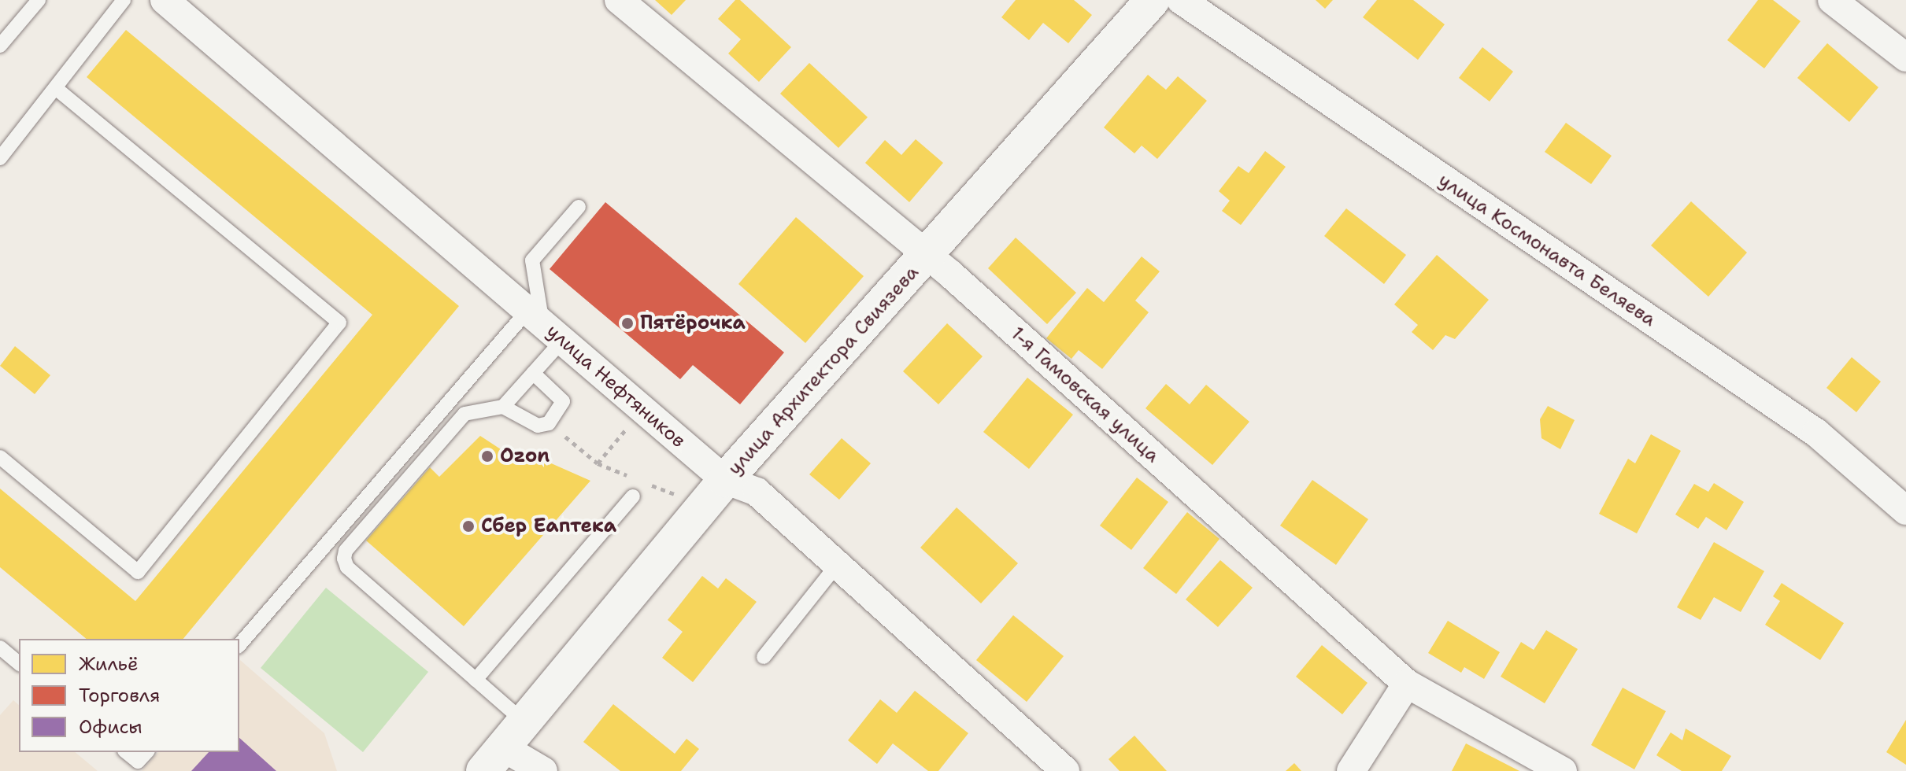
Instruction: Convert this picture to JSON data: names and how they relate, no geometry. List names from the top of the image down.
{
  "streets": {
    "main road": ["улица Архитектора Свиязева"],
    "street": ["улица Космонавта Беляева", "улица Нефтяников", "1-я Гамовская улица"]
  },
  "crossings": [
    ["улица Архитектора Свиязева", "улица Нефтяников"],
    ["улица Архитектора Свиязева", "1-я Гамовская улица"]
  ],
  "places": ["Пятёрочка", "Ozon", "Сбер Еаптека"],
  "legend": ["Жильё", "Торговля", "Офисы"]
}
